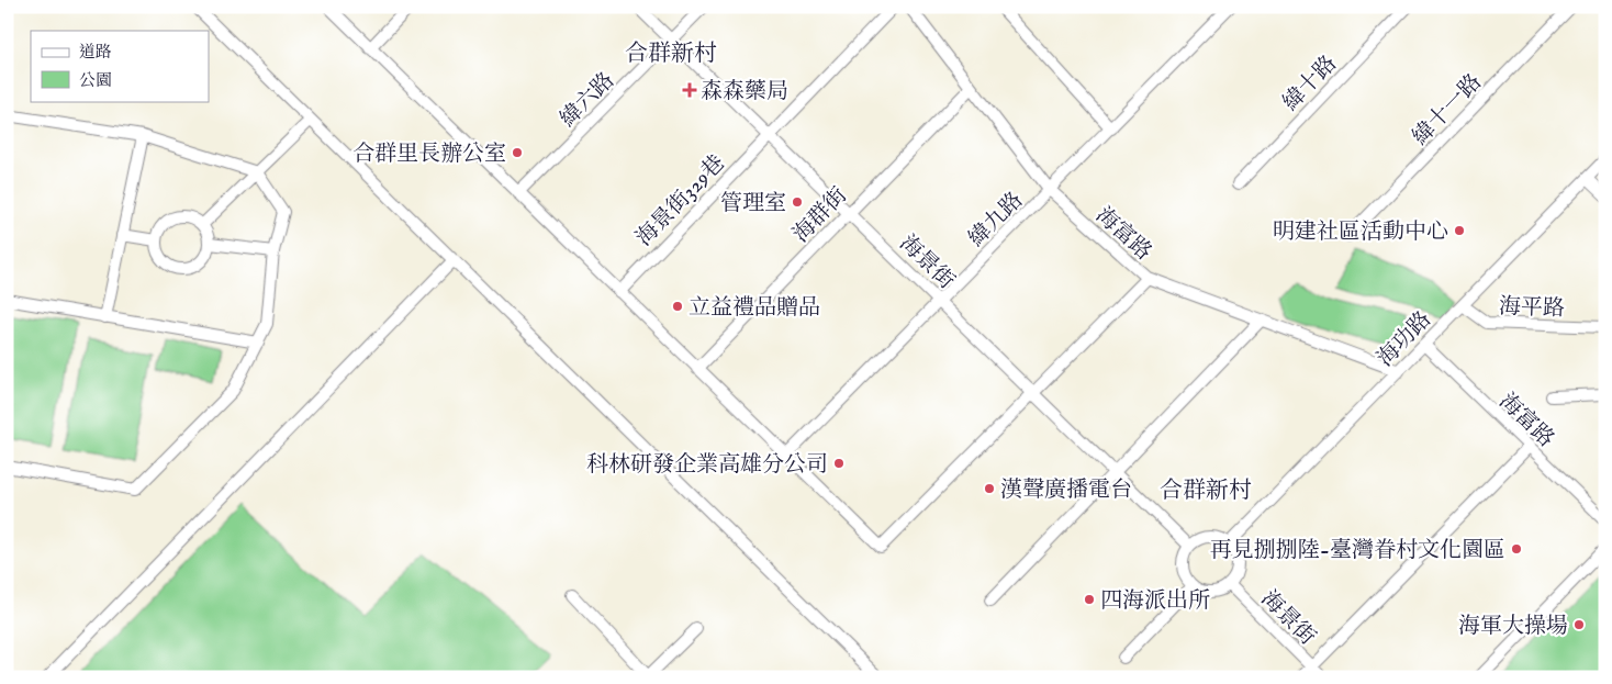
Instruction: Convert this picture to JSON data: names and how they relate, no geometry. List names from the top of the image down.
{
  "streets": {
    "street": [
      "緯十路",
      "緯六路",
      "緯十一路",
      "海景街329巷",
      "海群街",
      "緯九路",
      "海富路",
      "海景街",
      "海平路",
      "海功路"
    ]
  },
  "crossings": [
    ["緯六路", "海景街"],
    ["海景街329巷", "海景街"],
    ["海群街", "海富路"],
    ["海群街", "海景街"],
    ["緯九路", "海富路"],
    ["緯九路", "海景街"],
    ["海富路", "海功路"],
    ["海景街", "海功路"],
    ["海平路", "海功路"]
  ],
  "districts": ["合群新村", "合群新村"],
  "places": {
    "health": ["森森藥局"],
    "other": [
      "合群里長辦公室",
      "管理室",
      "明建社區活動中心",
      "立益禮品贈品",
      "科林研發企業高雄分公司",
      "漢聲廣播電台",
      "再見捌捌陸-臺灣眷村文化園區",
      "四海派出所",
      "海軍大操場"
    ]
  },
  "legend": ["道路", "公園"]
}
